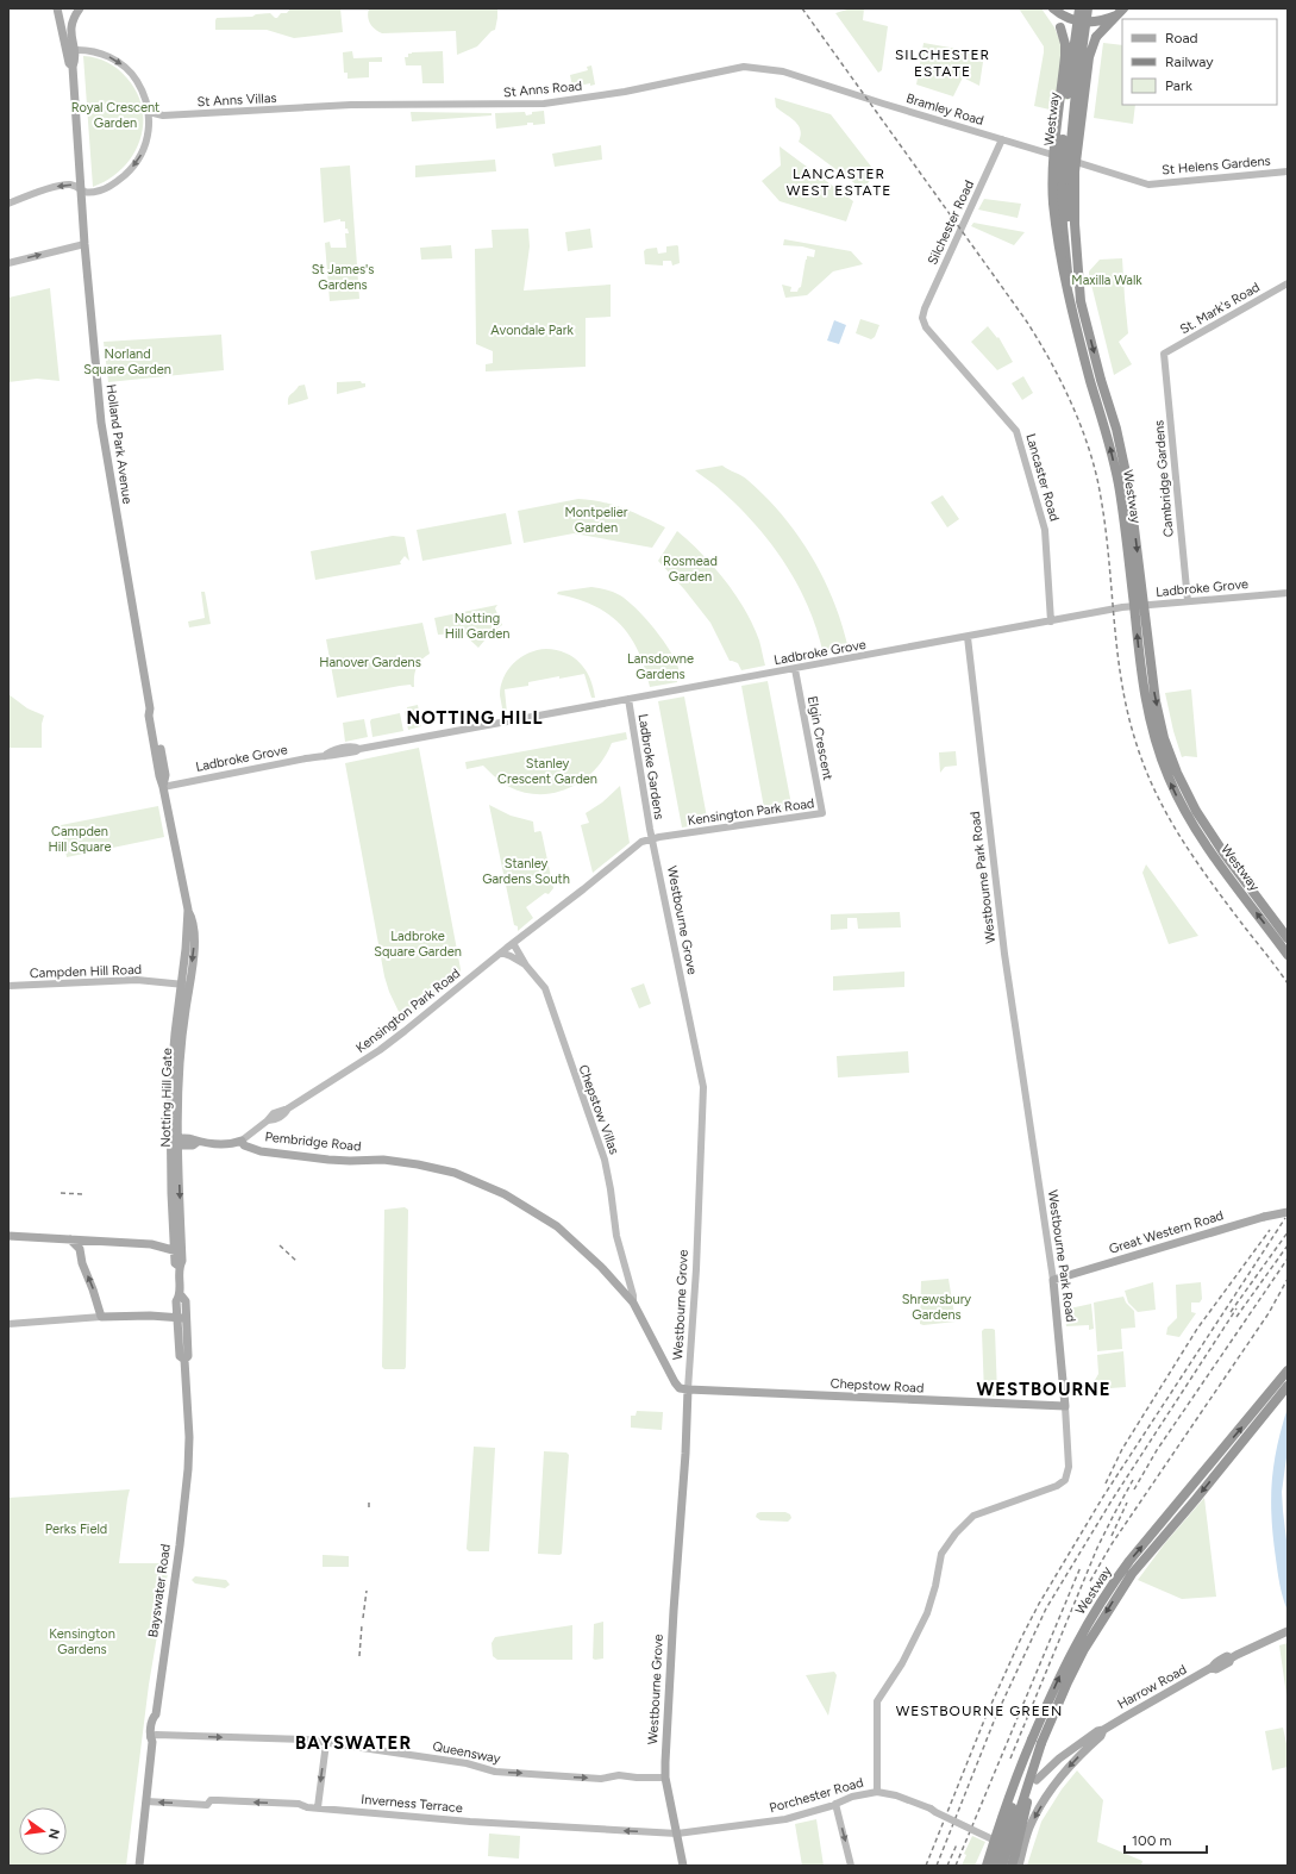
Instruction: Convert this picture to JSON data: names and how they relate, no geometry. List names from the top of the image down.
{
  "streets": {
    "highway": ["Westway"],
    "main road": [
      "Holland Park Avenue",
      "Westbourne Park Road",
      "Westbourne Grove",
      "Notting Hill Gate",
      "Pembridge Road",
      "Great Western Road",
      "Chepstow Road",
      "Bayswater Road",
      "Harrow Road"
    ],
    "street": [
      "St Anns Road",
      "St Anns Villas",
      "Bramley Road",
      "St Helens Gardens",
      "Silchester Road",
      "St. Mark's Road",
      "Lancaster Road",
      "Cambridge Gardens",
      "Ladbroke Grove",
      "Elgin Crescent",
      "Ladbroke Gardens",
      "Kensington Park Road",
      "Campden Hill Road",
      "Chepstow Villas",
      "Queensway",
      "Porchester Road",
      "Inverness Terrace"
    ]
  },
  "crossings": [
    ["St Anns Road", "St Anns Villas"],
    ["St Anns Road", "Bramley Road"],
    ["Bramley Road", "St Helens Gardens"],
    ["Bramley Road", "Silchester Road"],
    ["Silchester Road", "Lancaster Road"],
    ["St. Mark's Road", "Cambridge Gardens"],
    ["Holland Park Avenue", "Ladbroke Grove"],
    ["Holland Park Avenue", "Notting Hill Gate"],
    ["Lancaster Road", "Ladbroke Grove"],
    ["Cambridge Gardens", "Ladbroke Grove"],
    ["Ladbroke Grove", "Elgin Crescent"],
    ["Ladbroke Grove", "Ladbroke Gardens"],
    ["Ladbroke Grove", "Westbourne Park Road"],
    ["Elgin Crescent", "Kensington Park Road"],
    ["Ladbroke Gardens", "Kensington Park Road"],
    ["Ladbroke Gardens", "Westbourne Grove"],
    ["Kensington Park Road", "Westbourne Grove"],
    ["Kensington Park Road", "Chepstow Villas"],
    ["Kensington Park Road", "Pembridge Road"],
    ["Westbourne Park Road", "Great Western Road"],
    ["Westbourne Park Road", "Chepstow Road"],
    ["Westbourne Park Road", "Porchester Road"],
    ["Westbourne Grove", "Pembridge Road"],
    ["Westbourne Grove", "Chepstow Road"],
    ["Westbourne Grove", "Queensway"],
    ["Westbourne Grove", "Porchester Road"],
    ["Westbourne Grove", "Inverness Terrace"],
    ["Campden Hill Road", "Notting Hill Gate"],
    ["Notting Hill Gate", "Bayswater Road"],
    ["Chepstow Villas", "Pembridge Road"],
    ["Pembridge Road", "Chepstow Road"],
    ["Bayswater Road", "Queensway"],
    ["Bayswater Road", "Inverness Terrace"],
    ["Porchester Road", "Inverness Terrace"]
  ],
  "one_way": ["Queensway", "Inverness Terrace"],
  "districts": [
    "SILCHESTER ESTATE",
    "LANCASTER WEST ESTATE",
    "NOTTING HILL",
    "WESTBOURNE",
    "WESTBOURNE GREEN",
    "BAYSWATER"
  ],
  "parks": [
    "Royal Crescent Garden",
    "St James's Gardens",
    "Maxilla Walk",
    "Avondale Park",
    "Norland Square Garden",
    "Montpelier Garden",
    "Rosmead Garden",
    "Notting Hill Garden",
    "Lansdowne Gardens",
    "Hanover Gardens",
    "Stanley Crescent Garden",
    "Campden Hill Square",
    "Stanley Gardens South",
    "Ladbroke Square Garden",
    "Shrewsbury Gardens",
    "Perks Field",
    "Kensington Gardens"
  ],
  "legend": ["Road", "Railway", "Park"],
  "scale_bar": "100 m",
  "north": "right"
}
